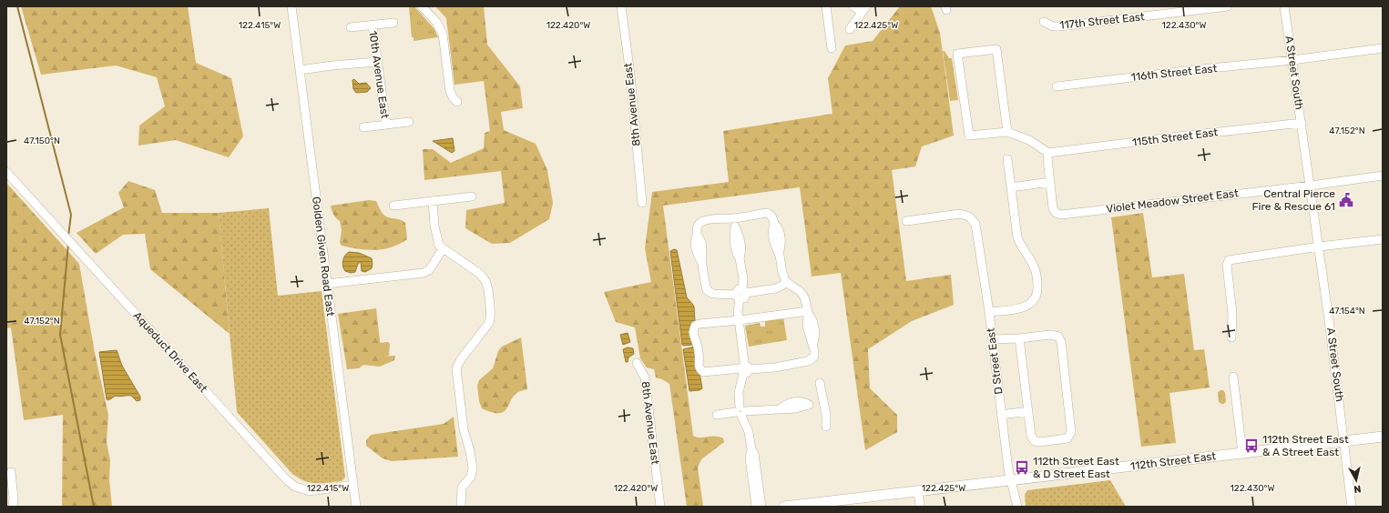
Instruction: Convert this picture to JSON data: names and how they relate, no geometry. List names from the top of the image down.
{
  "streets": {
    "main road": ["112th Street East"],
    "street": [
      "117th Street East",
      "116th Street East",
      "A Street South",
      "10th Avenue East",
      "8th Avenue East",
      "115th Street East",
      "Violet Meadow Street East",
      "Golden Given Road East",
      "Aqueduct Drive East",
      "D Street East"
    ]
  },
  "crossings": [
    ["116th Street East", "A Street South"],
    ["A Street South", "115th Street East"],
    ["A Street South", "Violet Meadow Street East"],
    ["A Street South", "112th Street East"],
    ["Golden Given Road East", "Aqueduct Drive East"],
    ["D Street East", "112th Street East"]
  ],
  "places": {
    "public building": ["Central Pierce Fire & Rescue 61"],
    "bus stop": ["112th Street East & A Street East", "112th Street East & D Street East"]
  },
  "north": "bottom",
  "coordinates": [
    "122.415°W",
    "122.420°W",
    "122.425°W",
    "122.430°W",
    "47.152°N",
    "47.150°N",
    "47.154°N"
  ]
}
